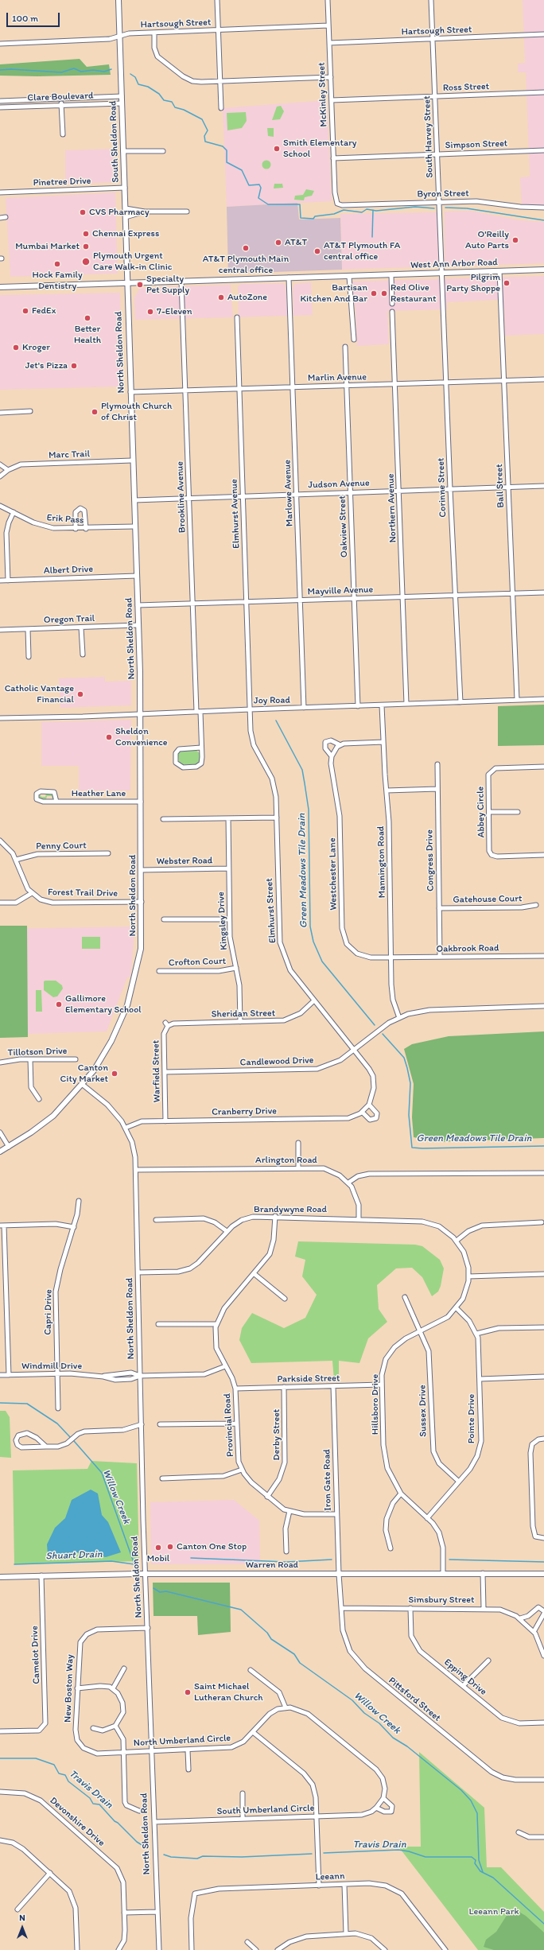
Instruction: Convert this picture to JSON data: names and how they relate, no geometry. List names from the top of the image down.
{
  "streets": {
    "main road": [
      "South Sheldon Road",
      "West Ann Arbor Road",
      "North Sheldon Road",
      "Warren Road"
    ],
    "street": [
      "Hartsough Street",
      "Ross Street",
      "McKinley Street",
      "Clare Boulevard",
      "South Harvey Street",
      "Simpson Street",
      "Pinetree Drive",
      "Byron Street",
      "Marlin Avenue",
      "Marc Trail",
      "Judson Avenue",
      "Ball Street",
      "Corinne Street",
      "Marlowe Avenue",
      "Brookline Avenue",
      "Northern Avenue",
      "Elmhurst Avenue",
      "Erik Pass",
      "Oakview Street",
      "Albert Drive",
      "Mayville Avenue",
      "Oregon Trail",
      "Joy Road",
      "Heather Lane",
      "Abbey Circle",
      "Penny Court",
      "Congress Drive",
      "Webster Road",
      "Mannington Road",
      "Westchester Lane",
      "Forest Trail Drive",
      "Gatehouse Court",
      "Elmhurst Street",
      "Kingsley Drive",
      "Oakbrook Road",
      "Crofton Court",
      "Sheridan Street",
      "Tillotson Drive",
      "Candlewood Drive",
      "Warfield Street",
      "Cranberry Drive",
      "Arlington Road",
      "Brandywyne Road",
      "Capri Drive",
      "Windmill Drive",
      "Parkside Street",
      "Hillsboro Drive",
      "Sussex Drive",
      "Pointe Drive",
      "Provincial Road",
      "Derby Street",
      "Iron Gate Road",
      "Simsbury Street",
      "Camelot Drive",
      "Epping Drive",
      "New Boston Way",
      "Pittsford Street",
      "North Umberland Circle",
      "South Umberland Circle",
      "Devonshire Drive",
      "Leeann"
    ]
  },
  "crossings": [
    ["Hartsough Street", "McKinley Street"],
    ["Hartsough Street", "South Harvey Street"],
    ["Hartsough Street", "South Sheldon Road"],
    ["Ross Street", "McKinley Street"],
    ["Ross Street", "South Harvey Street"],
    ["McKinley Street", "Simpson Street"],
    ["McKinley Street", "Byron Street"],
    ["Clare Boulevard", "South Sheldon Road"],
    ["South Harvey Street", "Simpson Street"],
    ["South Harvey Street", "Byron Street"],
    ["South Harvey Street", "West Ann Arbor Road"],
    ["South Harvey Street", "Corinne Street"],
    ["South Sheldon Road", "Pinetree Drive"],
    ["South Sheldon Road", "North Sheldon Road"],
    ["West Ann Arbor Road", "Ball Street"],
    ["West Ann Arbor Road", "Corinne Street"],
    ["West Ann Arbor Road", "Marlowe Avenue"],
    ["West Ann Arbor Road", "Brookline Avenue"],
    ["North Sheldon Road", "Marlin Avenue"],
    ["North Sheldon Road", "Marc Trail"],
    ["North Sheldon Road", "Judson Avenue"],
    ["North Sheldon Road", "Erik Pass"],
    ["North Sheldon Road", "Albert Drive"],
    ["North Sheldon Road", "Mayville Avenue"],
    ["North Sheldon Road", "Oregon Trail"],
    ["North Sheldon Road", "Joy Road"],
    ["North Sheldon Road", "Heather Lane"],
    ["North Sheldon Road", "Webster Road"],
    ["North Sheldon Road", "Forest Trail Drive"],
    ["North Sheldon Road", "Cranberry Drive"],
    ["North Sheldon Road", "Arlington Road"],
    ["North Sheldon Road", "Brandywyne Road"],
    ["North Sheldon Road", "Windmill Drive"],
    ["North Sheldon Road", "Warren Road"],
    ["North Sheldon Road", "New Boston Way"],
    ["North Sheldon Road", "North Umberland Circle"],
    ["North Sheldon Road", "South Umberland Circle"],
    ["Marlin Avenue", "Ball Street"],
    ["Marlin Avenue", "Corinne Street"],
    ["Marlin Avenue", "Marlowe Avenue"],
    ["Marlin Avenue", "Brookline Avenue"],
    ["Marlin Avenue", "Northern Avenue"],
    ["Marlin Avenue", "Elmhurst Avenue"],
    ["Marlin Avenue", "Oakview Street"],
    ["Judson Avenue", "Ball Street"],
    ["Judson Avenue", "Corinne Street"],
    ["Judson Avenue", "Marlowe Avenue"],
    ["Judson Avenue", "Brookline Avenue"],
    ["Judson Avenue", "Northern Avenue"],
    ["Judson Avenue", "Elmhurst Avenue"],
    ["Judson Avenue", "Oakview Street"],
    ["Ball Street", "Mayville Avenue"],
    ["Ball Street", "Joy Road"],
    ["Corinne Street", "Mayville Avenue"],
    ["Corinne Street", "Joy Road"],
    ["Marlowe Avenue", "Mayville Avenue"],
    ["Marlowe Avenue", "Joy Road"],
    ["Brookline Avenue", "Mayville Avenue"],
    ["Brookline Avenue", "Joy Road"],
    ["Northern Avenue", "Mayville Avenue"],
    ["Northern Avenue", "Joy Road"],
    ["Elmhurst Avenue", "Mayville Avenue"],
    ["Elmhurst Avenue", "Joy Road"],
    ["Elmhurst Avenue", "Elmhurst Street"],
    ["Oakview Street", "Mayville Avenue"],
    ["Oakview Street", "Joy Road"],
    ["Joy Road", "Mannington Road"],
    ["Joy Road", "Elmhurst Street"],
    ["Penny Court", "Forest Trail Drive"],
    ["Congress Drive", "Gatehouse Court"],
    ["Congress Drive", "Oakbrook Road"],
    ["Webster Road", "Kingsley Drive"],
    ["Mannington Road", "Westchester Lane"],
    ["Mannington Road", "Oakbrook Road"],
    ["Mannington Road", "Candlewood Drive"],
    ["Westchester Lane", "Oakbrook Road"],
    ["Elmhurst Street", "Sheridan Street"],
    ["Elmhurst Street", "Candlewood Drive"],
    ["Elmhurst Street", "Cranberry Drive"],
    ["Kingsley Drive", "Crofton Court"],
    ["Kingsley Drive", "Sheridan Street"],
    ["Sheridan Street", "Warfield Street"],
    ["Candlewood Drive", "Warfield Street"],
    ["Warfield Street", "Cranberry Drive"],
    ["Brandywyne Road", "Hillsboro Drive"],
    ["Brandywyne Road", "Provincial Road"],
    ["Capri Drive", "Windmill Drive"],
    ["Windmill Drive", "Provincial Road"],
    ["Parkside Street", "Hillsboro Drive"],
    ["Parkside Street", "Provincial Road"],
    ["Parkside Street", "Derby Street"],
    ["Parkside Street", "Iron Gate Road"],
    ["Hillsboro Drive", "Sussex Drive"],
    ["Hillsboro Drive", "Pointe Drive"],
    ["Hillsboro Drive", "Warren Road"],
    ["Sussex Drive", "Pointe Drive"],
    ["Provincial Road", "Derby Street"],
    ["Provincial Road", "Iron Gate Road"],
    ["Iron Gate Road", "Warren Road"],
    ["Iron Gate Road", "Pittsford Street"],
    ["Warren Road", "Camelot Drive"],
    ["Warren Road", "Pittsford Street"],
    ["Simsbury Street", "Epping Drive"],
    ["Simsbury Street", "Pittsford Street"],
    ["New Boston Way", "North Umberland Circle"]
  ],
  "water": [
    "Green Meadows Tile Drain",
    "Willow Creek",
    "Shuart Drain",
    "Travis Drain"
  ],
  "parks": ["Leeann Park"],
  "places": [
    "Smith Elementary School",
    "CVS Pharmacy",
    "Chennai Express",
    "O'Reilly Auto Parts",
    "AT&T",
    "Mumbai Market",
    "AT&T Plymouth Main central office",
    "AT&T Plymouth FA central office",
    "Plymouth Urgent Care Walk-in Clinic",
    "Hock Family Dentistry",
    "Pilgrim Party Shoppe",
    "Specialty Pet Supply",
    "Bartisan Kitchen And Bar",
    "Red Olive Restaurant",
    "AutoZone",
    "FedEx",
    "7-Eleven",
    "Better Health",
    "Kroger",
    "Jet's Pizza",
    "Plymouth Church of Christ",
    "Catholic Vantage Financial",
    "Sheldon Convenience",
    "Gallimore Elementary School",
    "Canton City Market",
    "Canton One Stop",
    "Mobil",
    "Saint Michael Lutheran Church"
  ],
  "scale_bar": "100 m",
  "north": "top"
}
